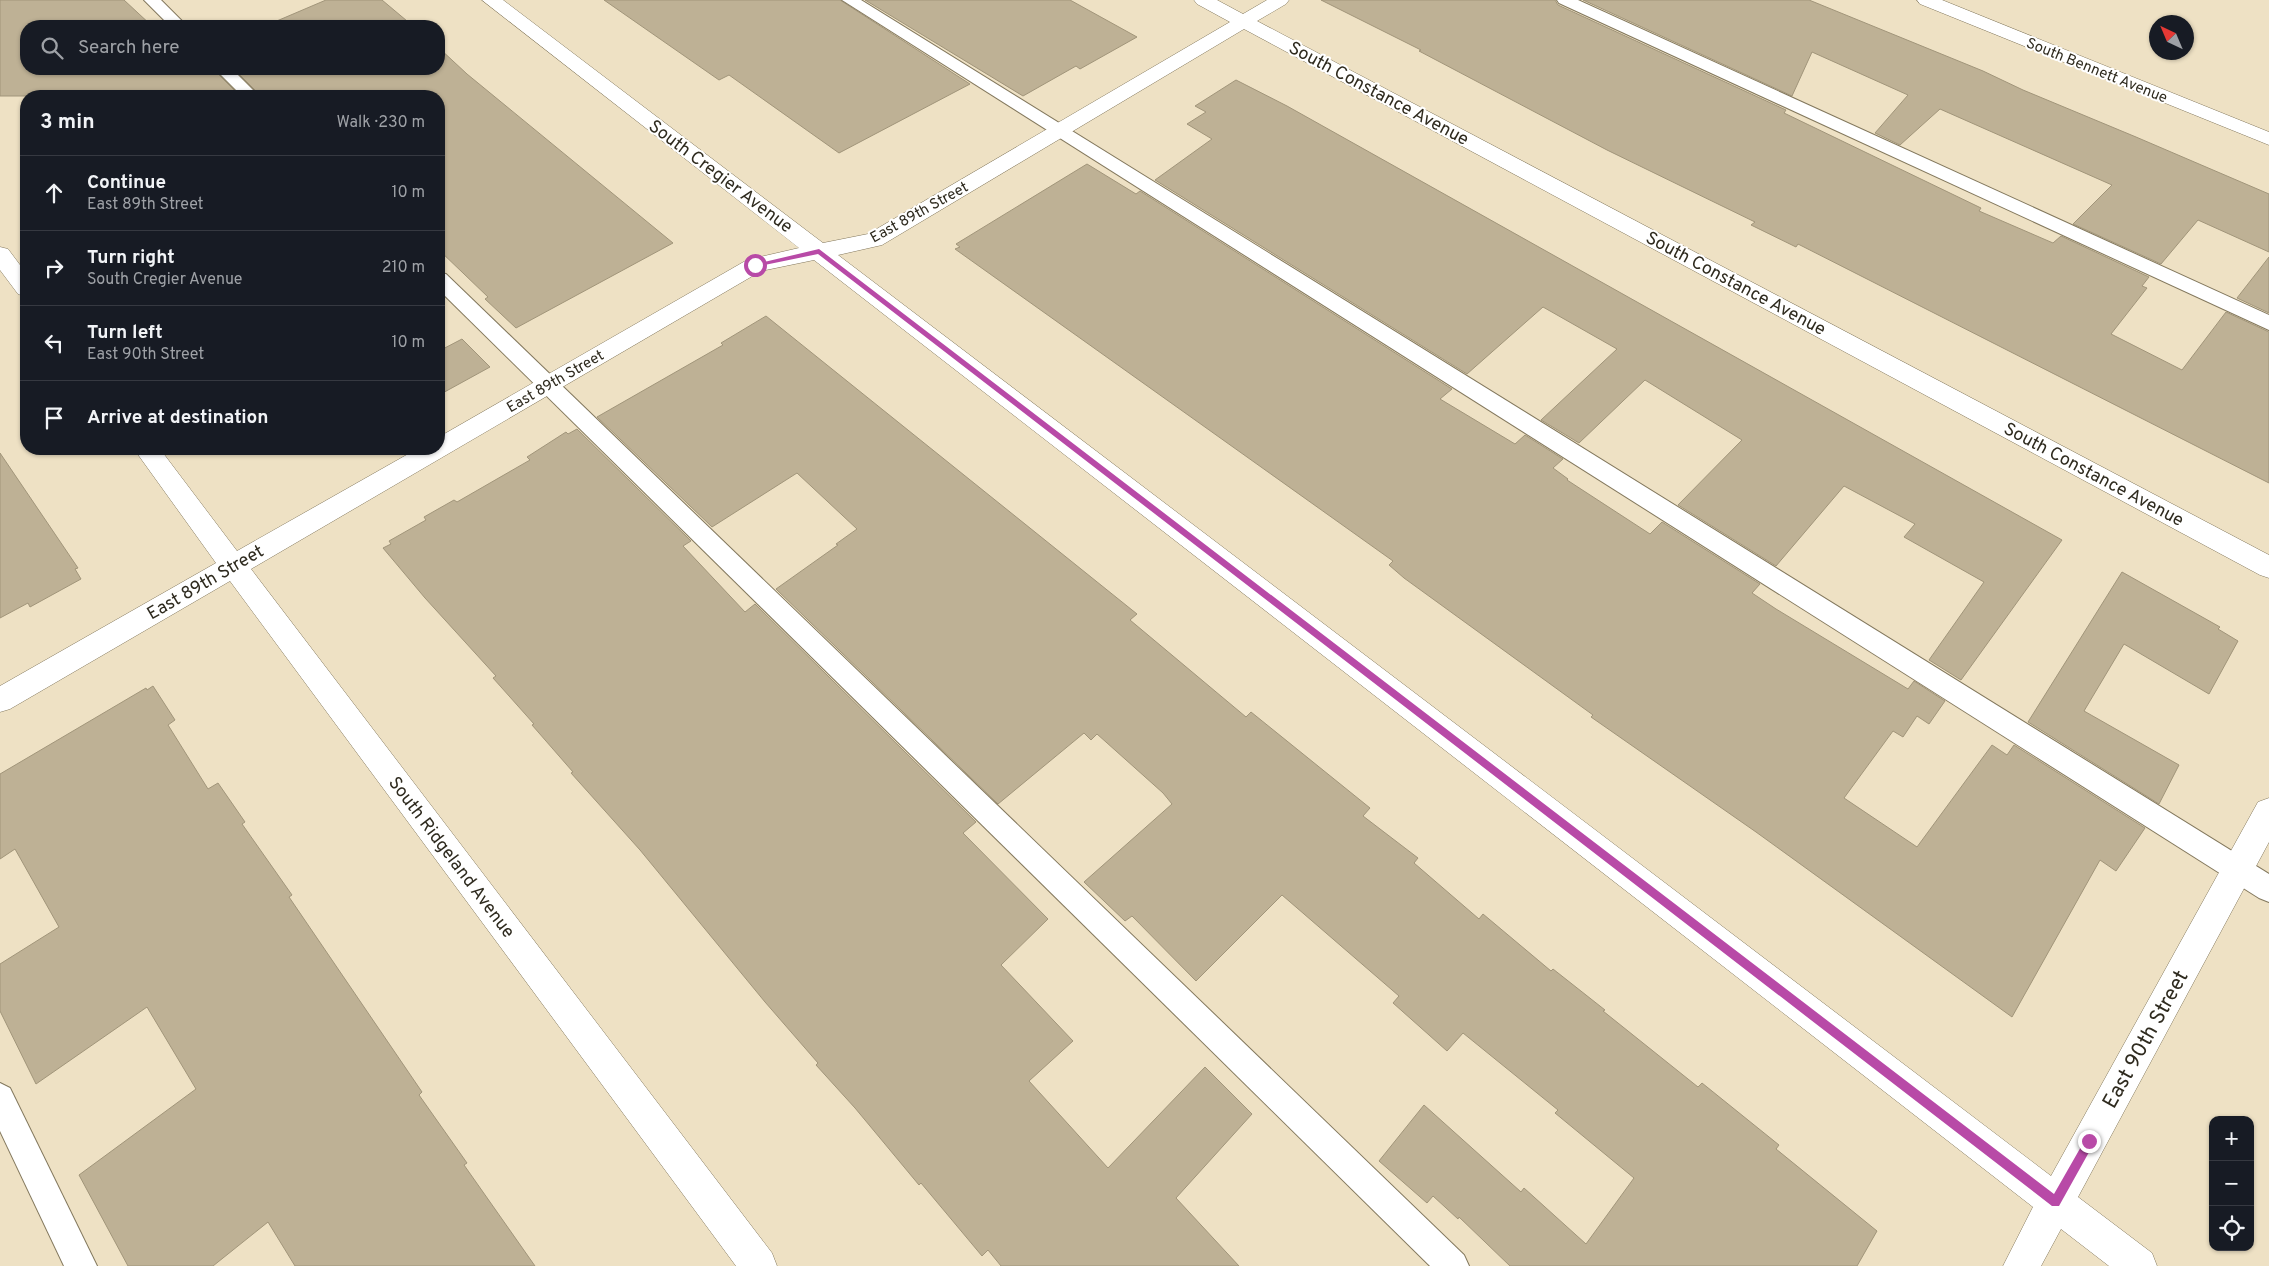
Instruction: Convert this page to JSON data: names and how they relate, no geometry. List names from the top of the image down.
{
  "streets": {
    "street": [
      "South Bennett Avenue",
      "South Constance Avenue",
      "South Cregier Avenue",
      "East 89th Street",
      "South Ridgeland Avenue",
      "East 90th Street"
    ]
  },
  "crossings": [
    ["South Constance Avenue", "East 89th Street"],
    ["South Cregier Avenue", "East 89th Street"],
    ["South Cregier Avenue", "East 90th Street"],
    ["East 89th Street", "South Ridgeland Avenue"]
  ],
  "north": "top left",
  "page": {
    "search": "Search here",
    "heading": ["3 min", "Walk · 230 m"],
    "list": [
      ["Continue", "East 89th Street", "10 m"],
      ["Turn right", "South Cregier Avenue", "210 m"],
      ["Turn left", "East 90th Street", "10 m"],
      "Arrive at destination"
    ],
    "map_buttons": ["+", "−"]
  }
}
